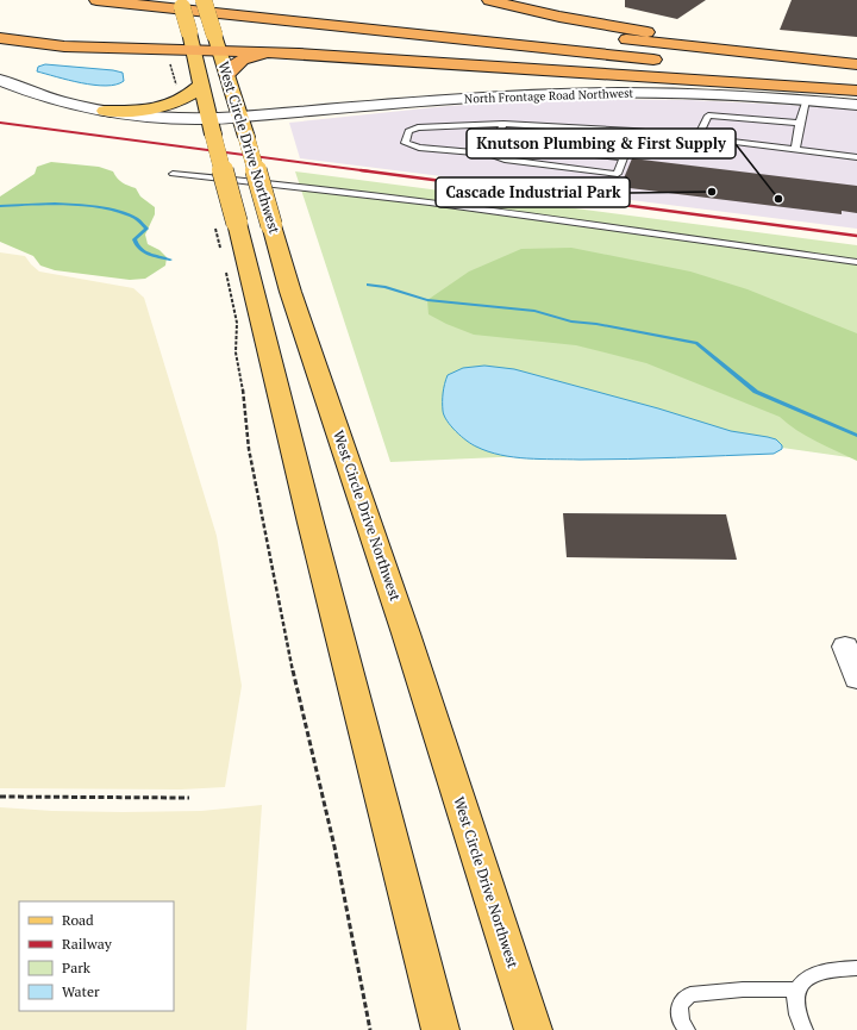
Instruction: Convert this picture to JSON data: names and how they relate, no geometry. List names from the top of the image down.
{
  "streets": {
    "main road": ["West Circle Drive Northwest"],
    "street": ["North Frontage Road Northwest"]
  },
  "crossings": [
    ["North Frontage Road Northwest", "West Circle Drive Northwest"]
  ],
  "places": ["Cascade Industrial Park", "Knutson Plumbing & First Supply"],
  "legend": [
    "Road",
    "Railway",
    "Park",
    "Water"
  ]
}
